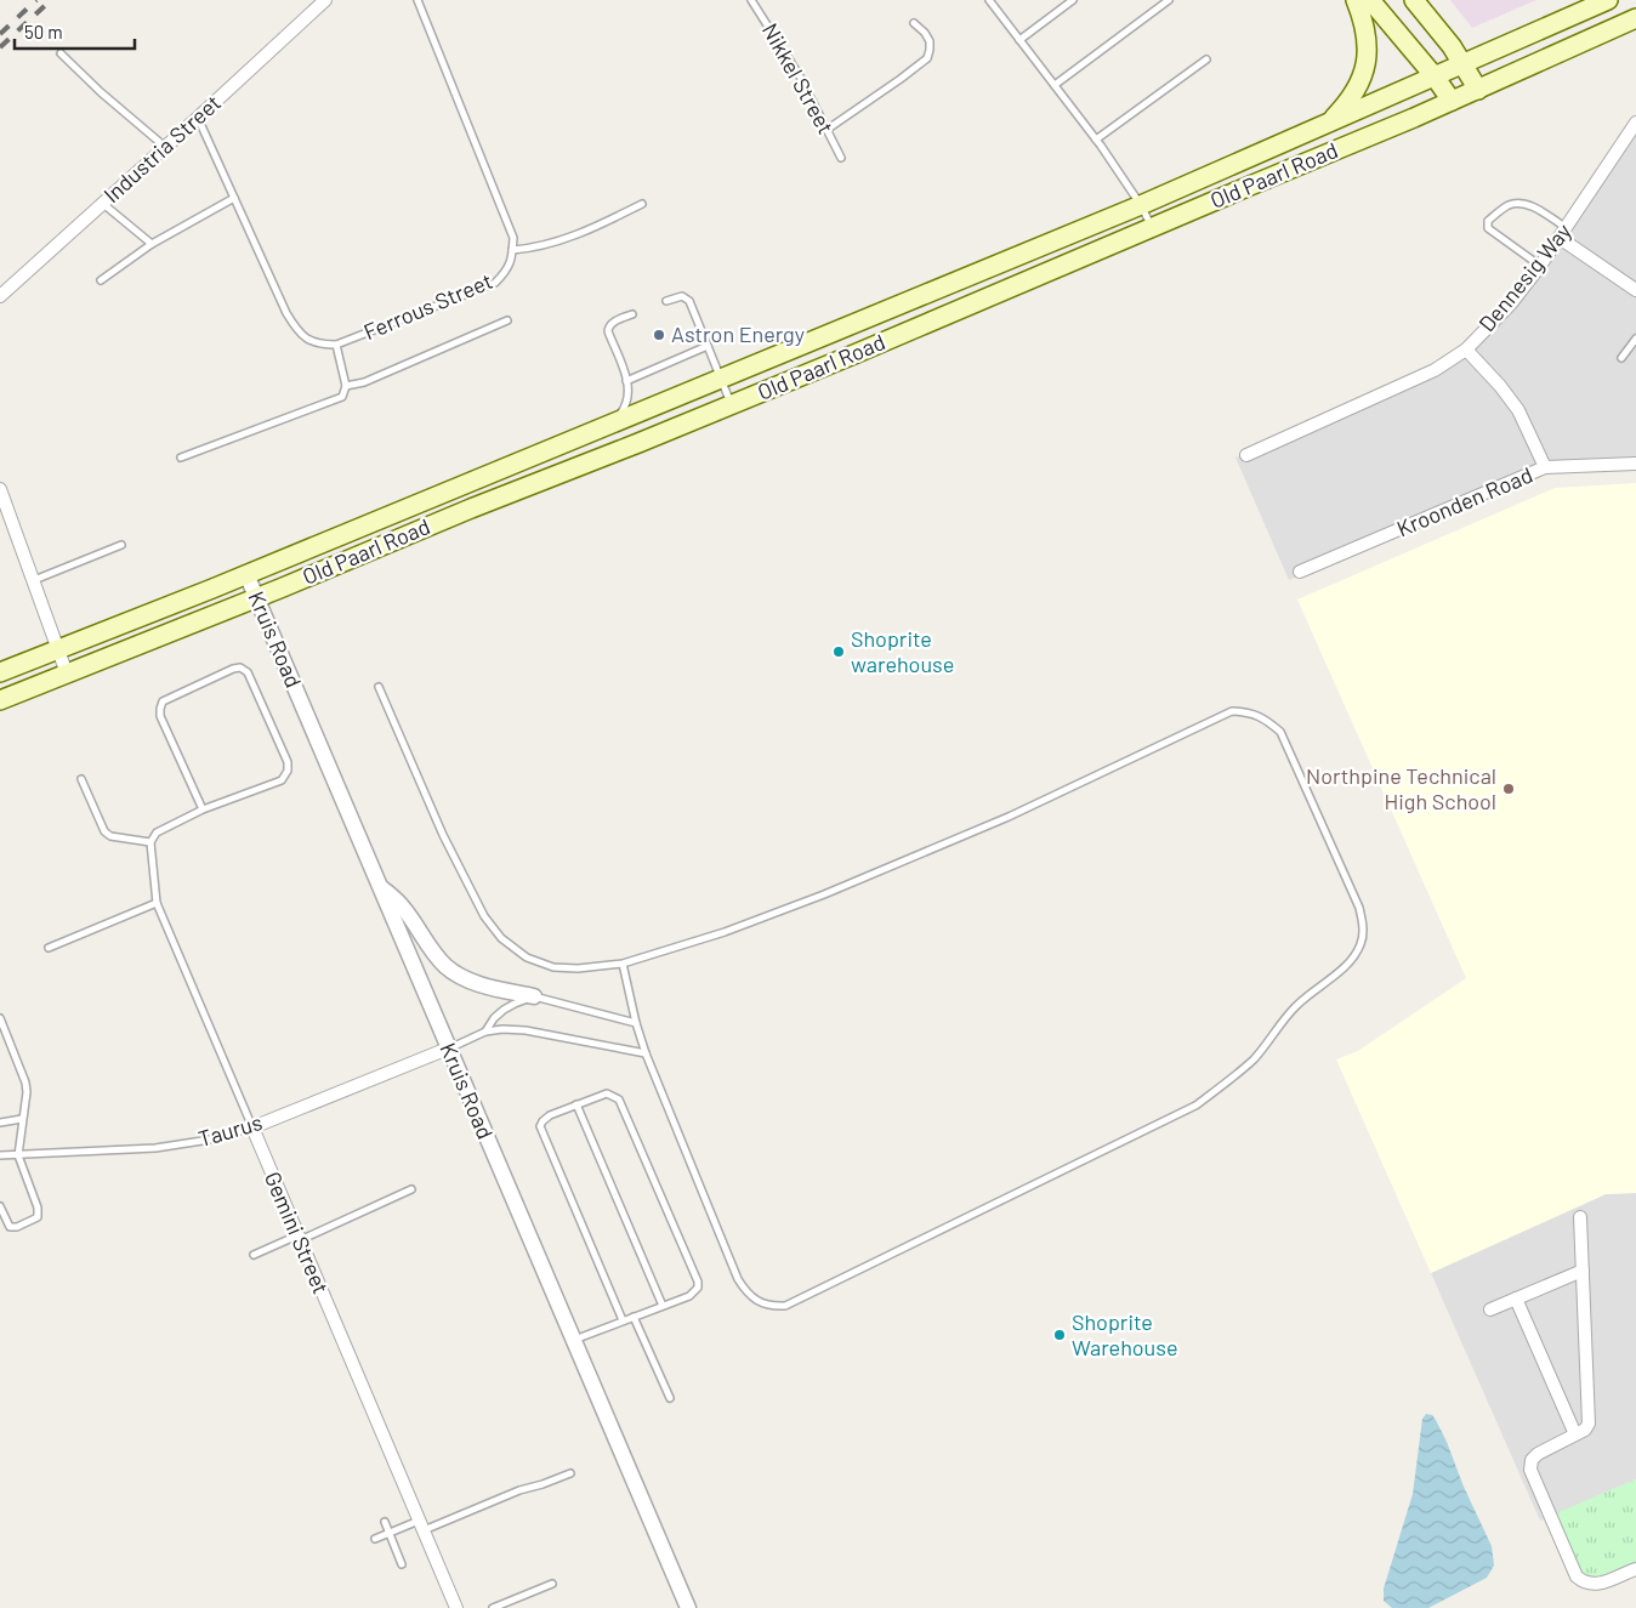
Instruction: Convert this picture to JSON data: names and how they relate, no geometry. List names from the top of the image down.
{
  "streets": {
    "main road": ["Old Paarl Road"],
    "street": [
      "Industria Street",
      "Dennesig Way",
      "Kroonden Road",
      "Kruis Road",
      "Taurus",
      "Gemini Street"
    ],
    "lane": ["Nikkel Street", "Ferrous Street"]
  },
  "crossings": [
    ["Industria Street", "Ferrous Street"],
    ["Old Paarl Road", "Kruis Road"],
    ["Kruis Road", "Taurus"],
    ["Taurus", "Gemini Street"]
  ],
  "places": [
    "Astron Energy",
    "Shoprite warehouse",
    "Northpine Technical High School",
    "Shoprite Warehouse"
  ],
  "scale_bar": "50 m"
}
